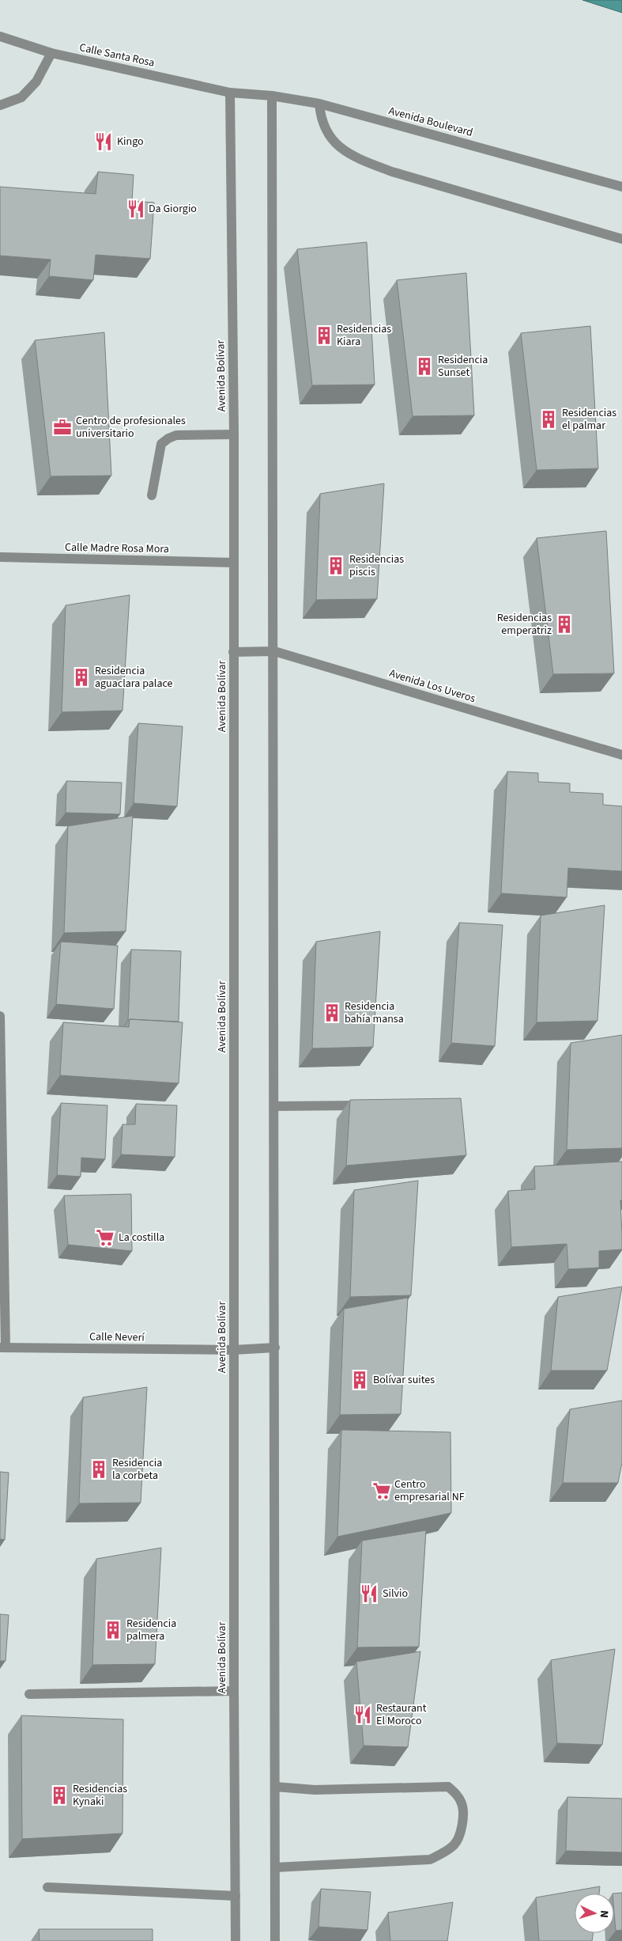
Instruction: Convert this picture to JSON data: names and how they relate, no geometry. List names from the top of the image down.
{
  "streets": {
    "street": [
      "Calle Santa Rosa",
      "Avenida Boulevard",
      "Avenida Bolívar",
      "Calle Madre Rosa Mora",
      "Avenida Los Uveros",
      "Calle Neverí"
    ]
  },
  "crossings": [
    ["Calle Santa Rosa", "Avenida Boulevard"],
    ["Calle Santa Rosa", "Avenida Bolívar"],
    ["Avenida Boulevard", "Avenida Bolívar"],
    ["Avenida Bolívar", "Calle Madre Rosa Mora"],
    ["Avenida Bolívar", "Avenida Los Uveros"],
    ["Avenida Bolívar", "Calle Neverí"]
  ],
  "places": {
    "restaurant": [
      "Kingo",
      "Da Giorgio",
      "Silvio",
      "Restaurant El Moroco"
    ],
    "building": [
      "Residencias Kiara",
      "Residencia Sunset",
      "Residencias el palmar",
      "Residencias piscis",
      "Residencias emperatriz",
      "Residencia aguaclara palace",
      "Residencia bahía mansa",
      "Bolívar suites",
      "Residencia la corbeta",
      "Residencia palmera",
      "Residencias Kynaki"
    ],
    "office": ["Centro de profesionales universitario"],
    "supermarket": ["La costilla", "Centro empresarial NF"]
  },
  "north": "right"
}
